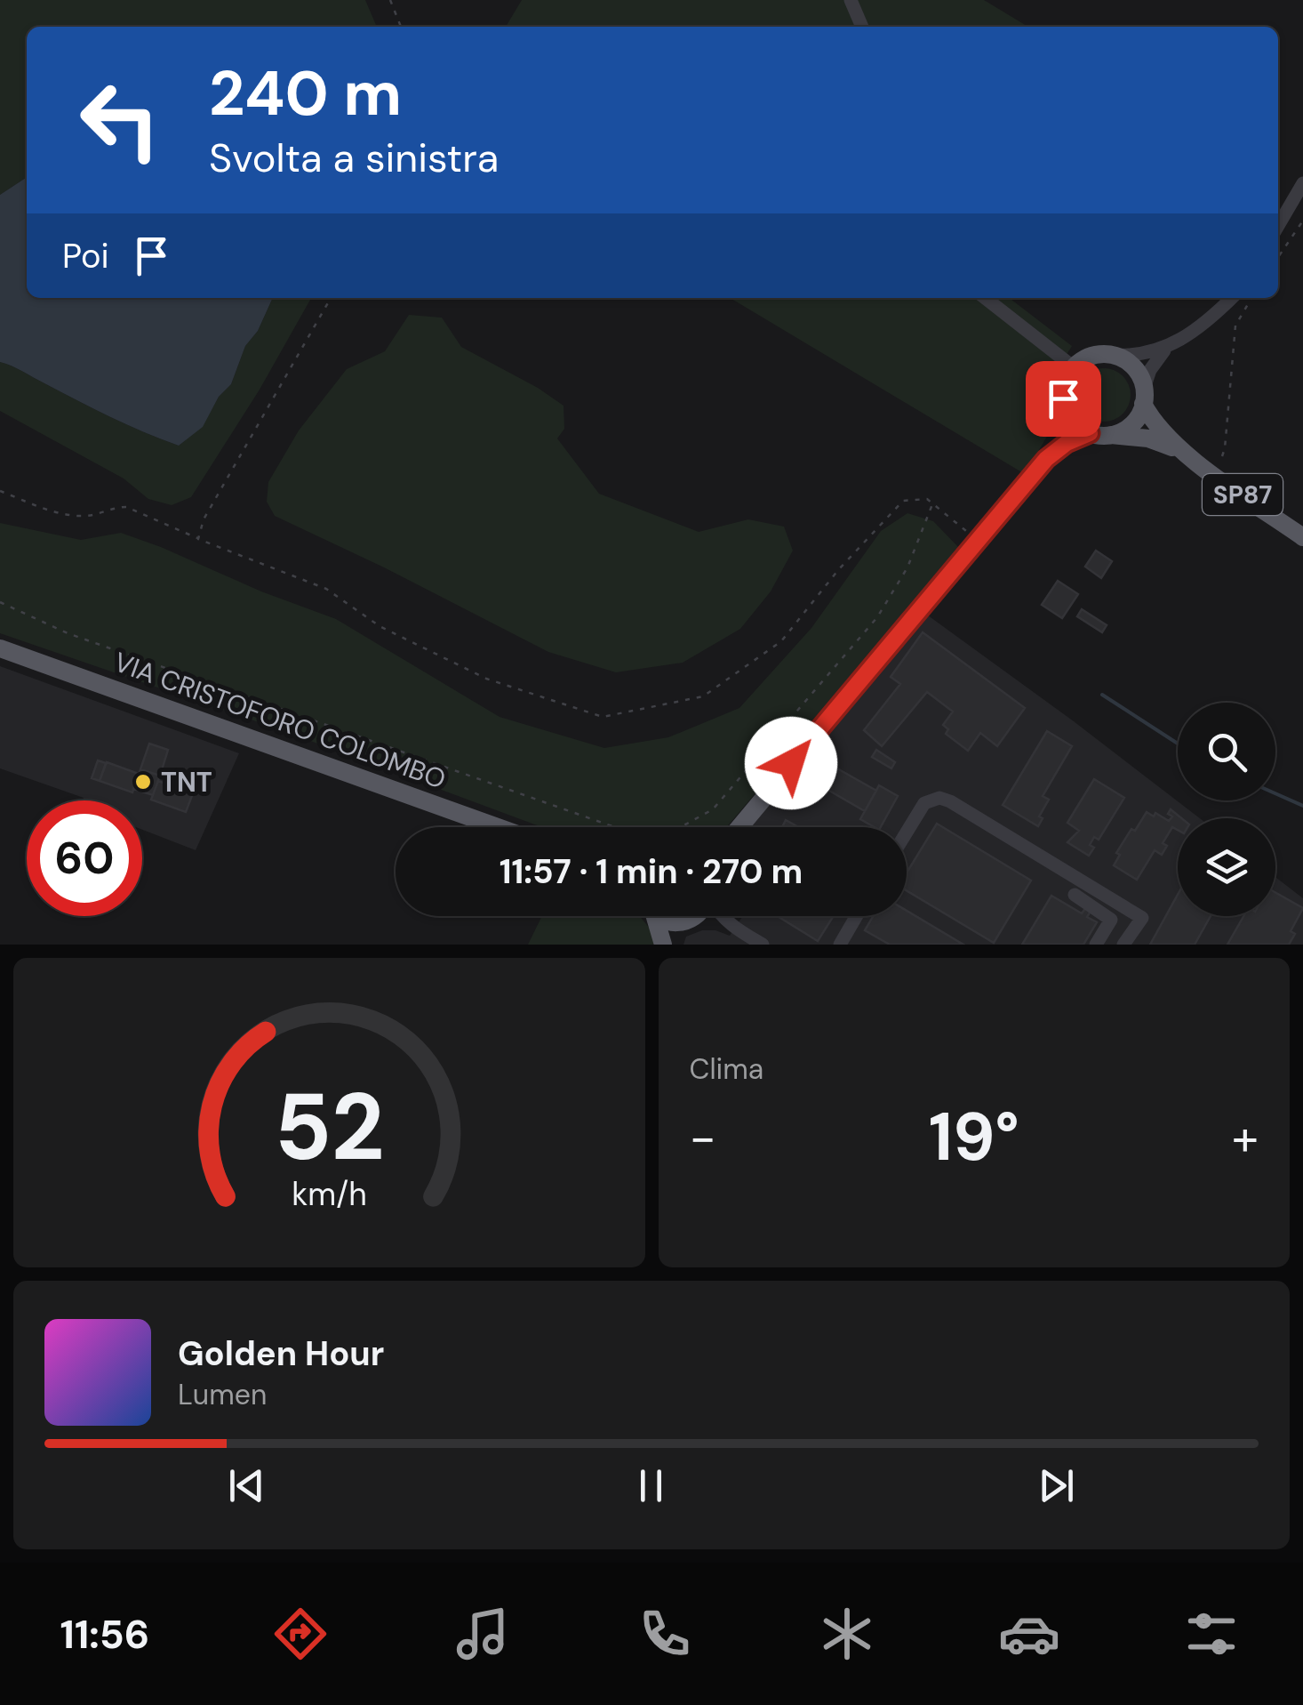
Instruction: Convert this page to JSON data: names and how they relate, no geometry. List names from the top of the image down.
{
  "streets": {
    "main road": ["SP87", "VIA CRISTOFORO COLOMBO"]
  },
  "places": ["TNT"],
  "page": {
    "turn": ["240 m", "Svolta a sinistra"],
    "then": "Poi",
    "limit": "60",
    "trip": "11:57 · 1 min · 270 m",
    "tile": "Clima",
    "heat": ["−", "19°", "+"],
    "song": ["Golden Hour", "Lumen"],
    "tabs": "11:56",
    "gauge": ["52", "km/h"]
  }
}
